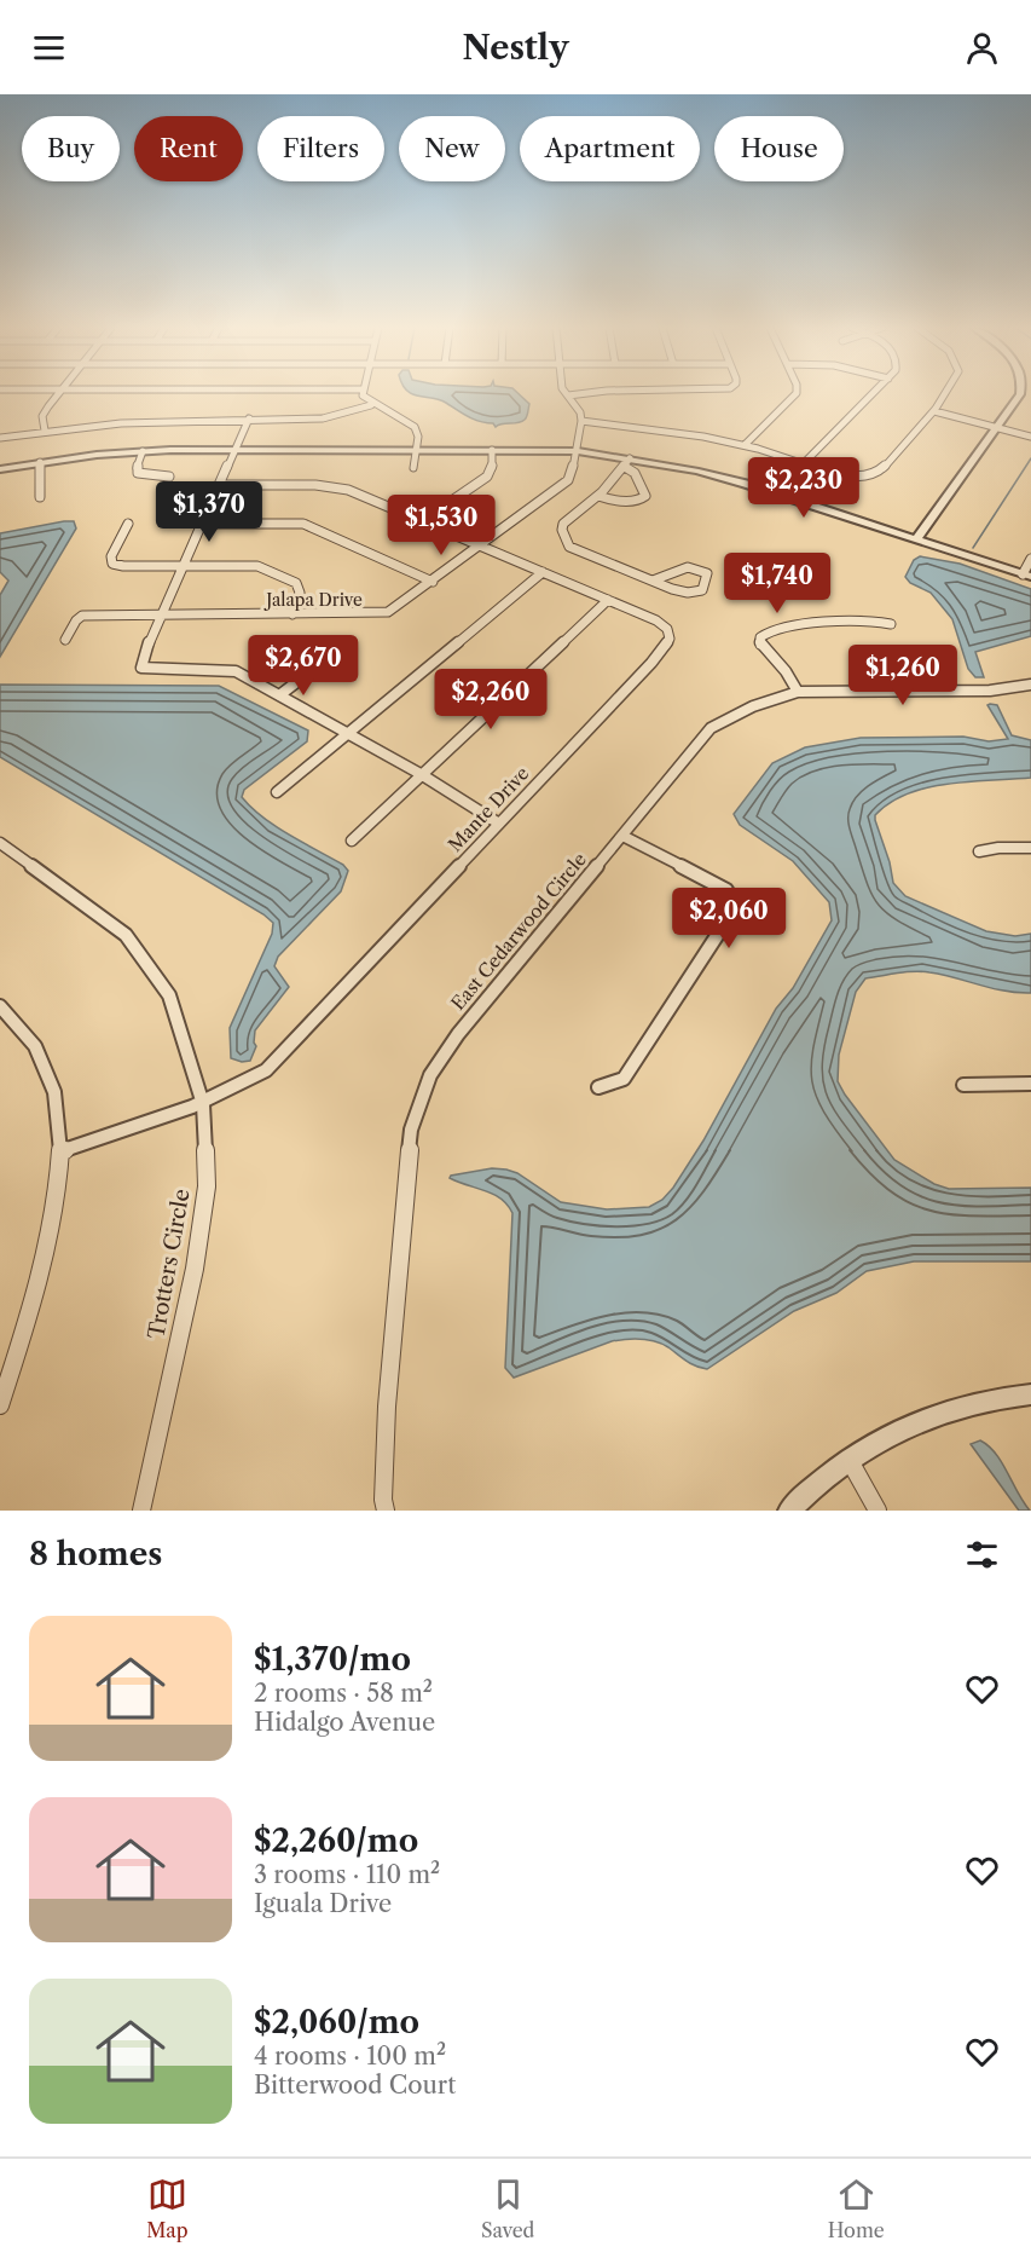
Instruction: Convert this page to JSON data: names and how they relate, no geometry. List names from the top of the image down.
{
  "streets": {
    "street": [
      "Jalapa Drive",
      "Mante Drive",
      "East Cedarwood Circle",
      "Trotters Circle"
    ]
  },
  "crossings": [
    ["Jalapa Drive", "Mante Drive"],
    ["Mante Drive", "Trotters Circle"]
  ],
  "page": {
    "header": "Nestly",
    "chip": [
      "Buy",
      "Rent",
      "Filters",
      "New",
      "Apartment",
      "House"
    ],
    "price": [
      "$2,230",
      "$1,370",
      "$1,530",
      "$1,740",
      "$2,670",
      "$1,260",
      "$2,260",
      "$2,060"
    ],
    "heading": "8 homes",
    "list": [
      {
        "name": "$1,370/mo",
        "note": "2 rooms · 58 m² · Hidalgo Avenue"
      },
      {
        "name": "$2,260/mo",
        "note": "3 rooms · 110 m² · Iguala Drive"
      },
      {
        "name": "$2,060/mo",
        "note": "4 rooms · 100 m² · Bitterwood Court"
      }
    ],
    "tabs": ["Map", "Saved", "Home"]
  }
}
